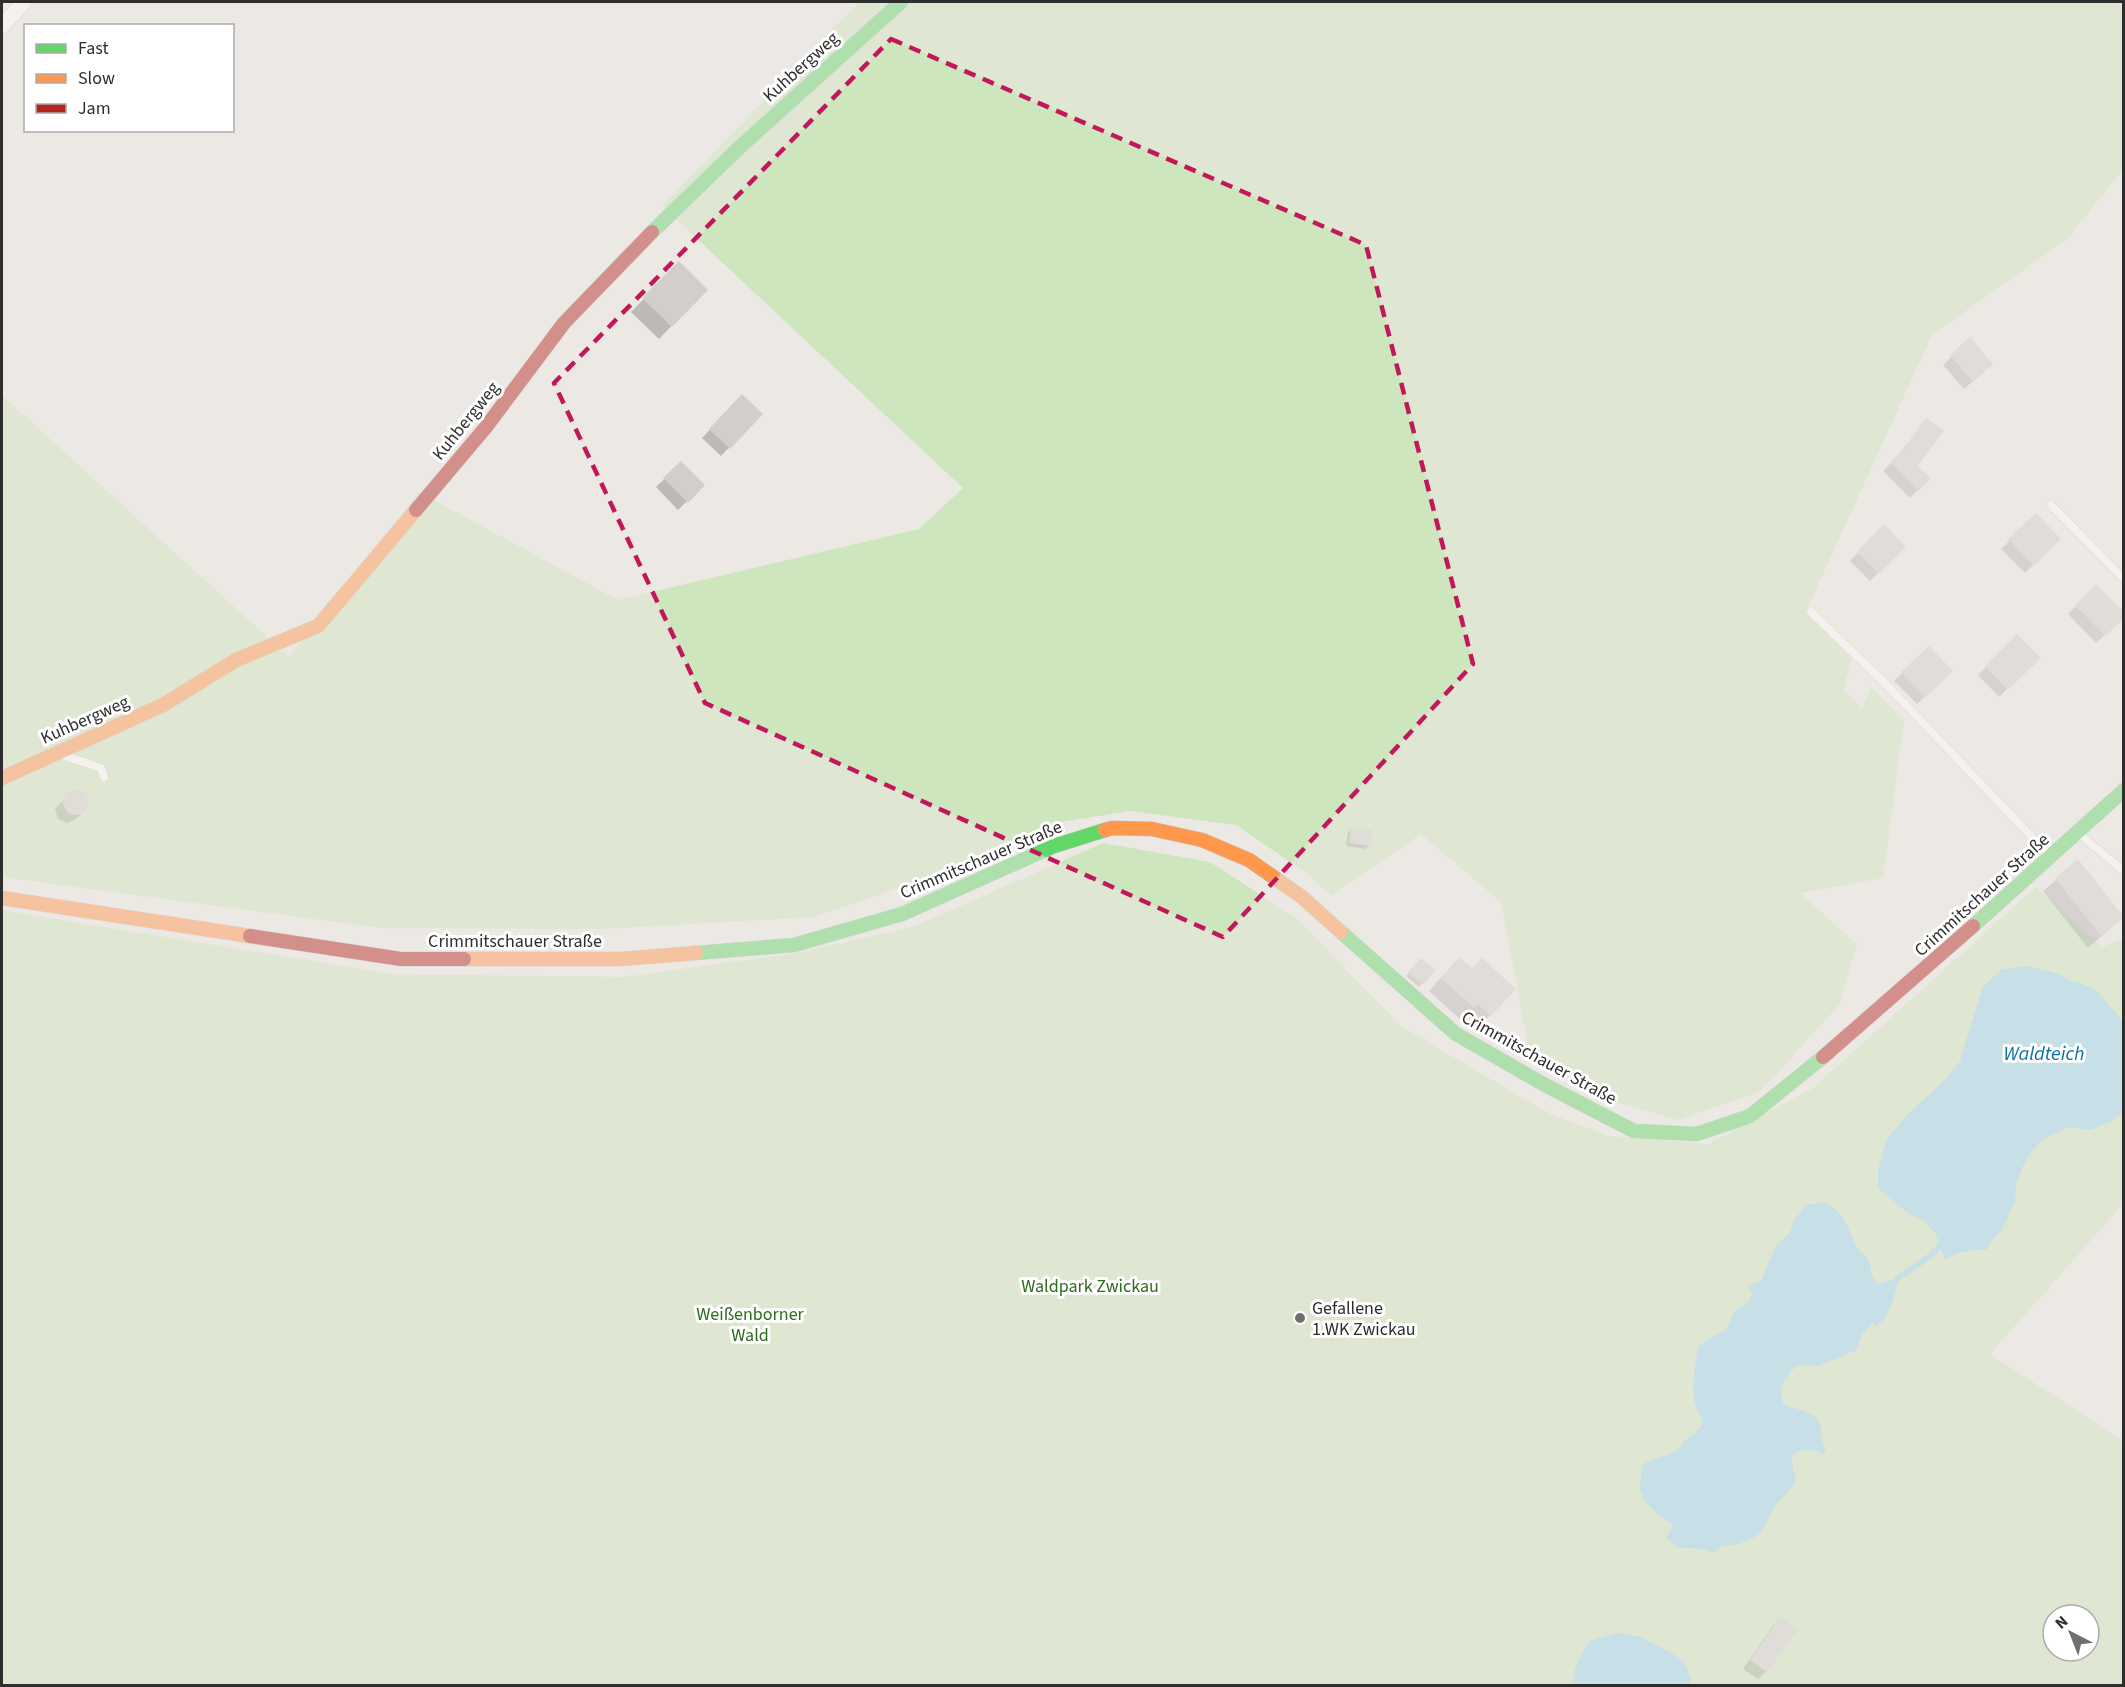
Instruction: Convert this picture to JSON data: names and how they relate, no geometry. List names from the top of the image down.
{
  "streets": {
    "main road": ["Kuhbergweg", "Crimmitschauer Straße"]
  },
  "water": ["Waldteich"],
  "parks": ["Waldpark Zwickau", "Weißenborner Wald"],
  "places": ["Gefallene 1.WK Zwickau"],
  "legend": ["Fast", "Slow", "Jam"],
  "north": "top left"
}
